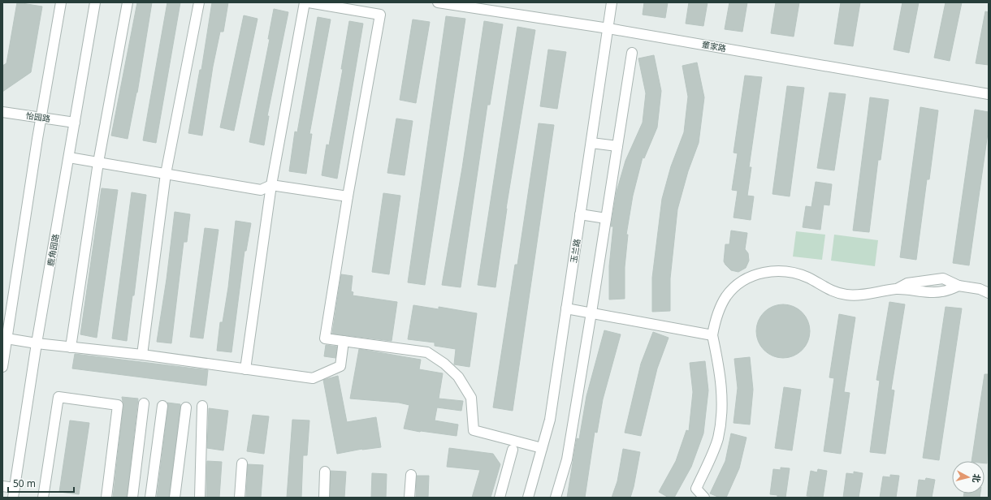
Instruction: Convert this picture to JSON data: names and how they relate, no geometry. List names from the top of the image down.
{
  "streets": {
    "street": [
      "董家路",
      "怡园路",
      "鹿角园路",
      "玉兰路"
    ]
  },
  "crossings": [
    ["董家路", "玉兰路"],
    ["怡园路", "鹿角园路"]
  ],
  "scale_bar": "50 m",
  "north": "right"
}
